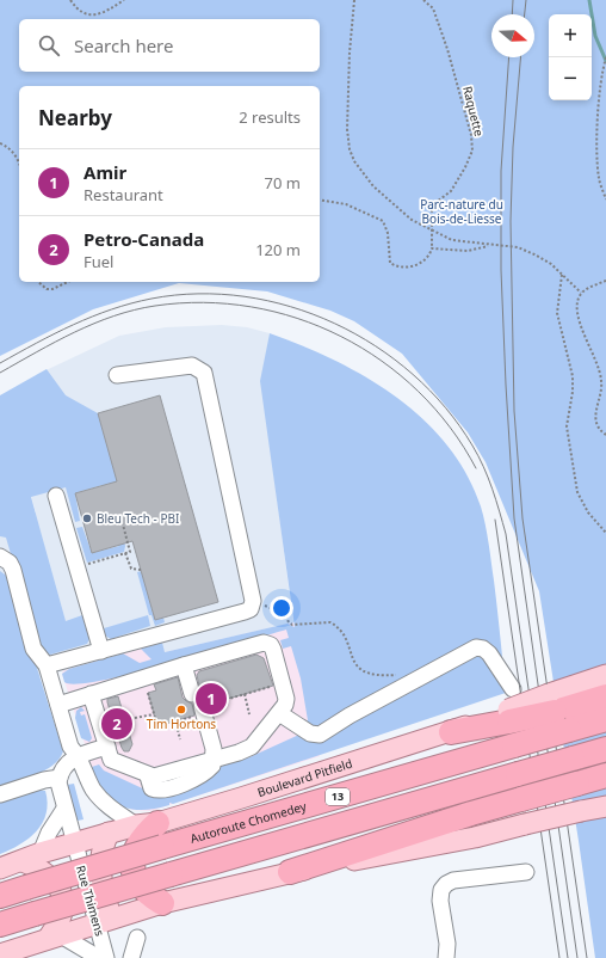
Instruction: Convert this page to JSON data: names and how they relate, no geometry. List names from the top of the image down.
{
  "streets": {
    "highway": ["13", "Autoroute Chomedey"],
    "main road": ["Boulevard Pitfield"],
    "street": ["Rue Thimens"],
    "path": ["Raquette"]
  },
  "crossings": [
    ["Boulevard Pitfield", "Rue Thimens"]
  ],
  "parks": ["Parc-nature du Bois-de-Liesse"],
  "places": ["Bleu Tech - PBI", "Tim Hortons"],
  "north": "right",
  "page": {
    "map_buttons": ["+", "−"],
    "search": "Search here",
    "heading": ["Nearby", "2 results"],
    "list": [
      {
        "mark": "1",
        "name": "Amir",
        "note": "Restaurant",
        "value": "70 m"
      },
      {
        "mark": "2",
        "name": "Petro-Canada",
        "note": "Fuel",
        "value": "120 m"
      }
    ],
    "pins": ["1", "2"]
  }
}
